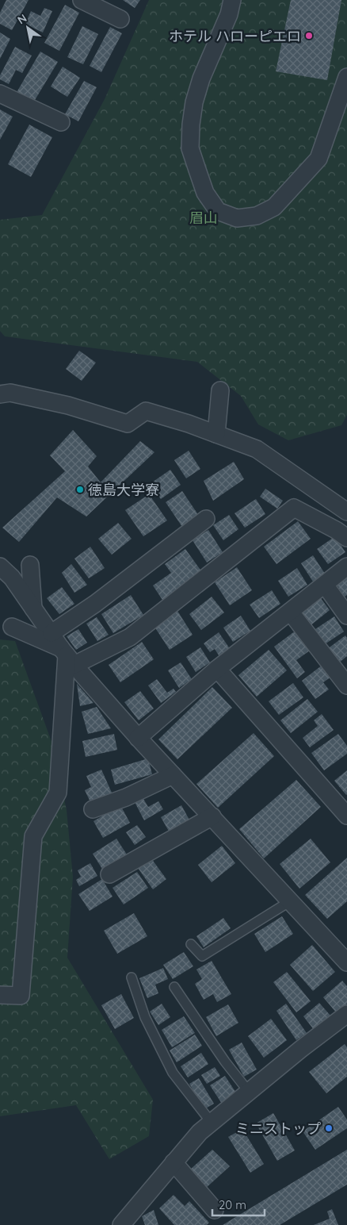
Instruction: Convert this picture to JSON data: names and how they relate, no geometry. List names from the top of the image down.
{
  "parks": ["眉山"],
  "places": ["ホテル ハローピエロ", "徳島大学寮", "ミニストップ"],
  "scale_bar": "20 m",
  "north": "top left"
}
